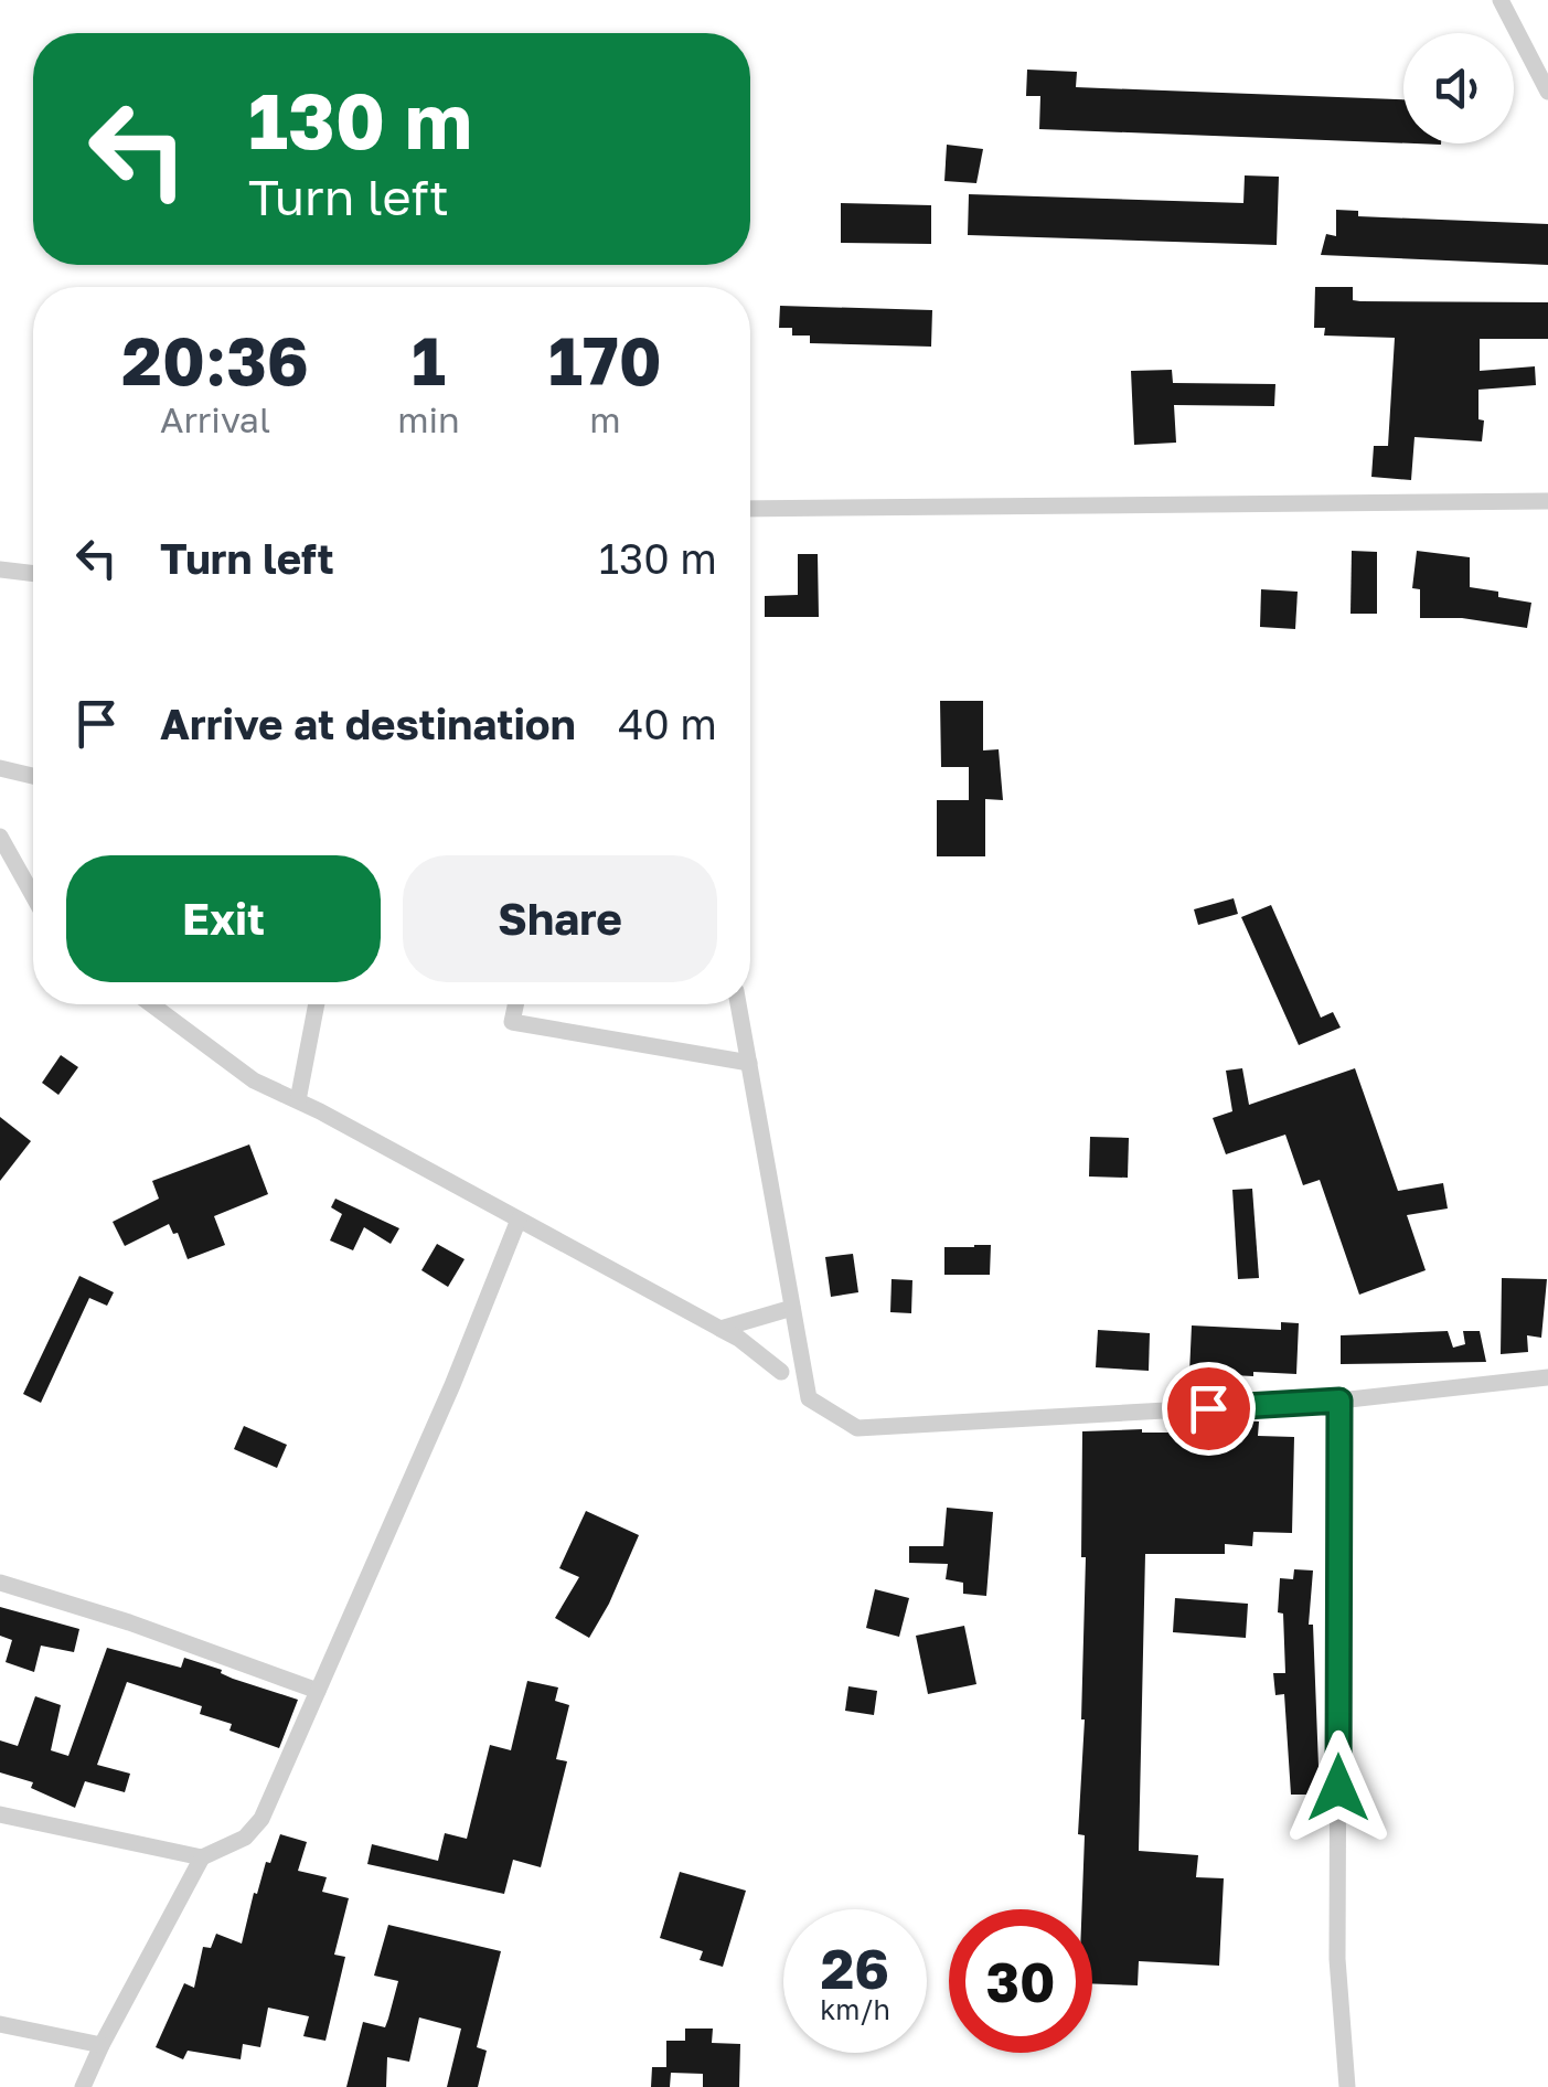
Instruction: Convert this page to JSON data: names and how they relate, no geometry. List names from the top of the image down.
{
  "page": {
    "turn": ["130 m", "Turn left"],
    "eta": [
      "20:36",
      "Arrival",
      "1",
      "min",
      "170",
      "m"
    ],
    "list": [
      {
        "name": "Turn left",
        "value": "130 m"
      },
      {
        "name": "Arrive at destination",
        "value": "40 m"
      }
    ],
    "buttons": ["Exit", "Share"],
    "speed": "26 km/h",
    "limit": "30"
  }
}
